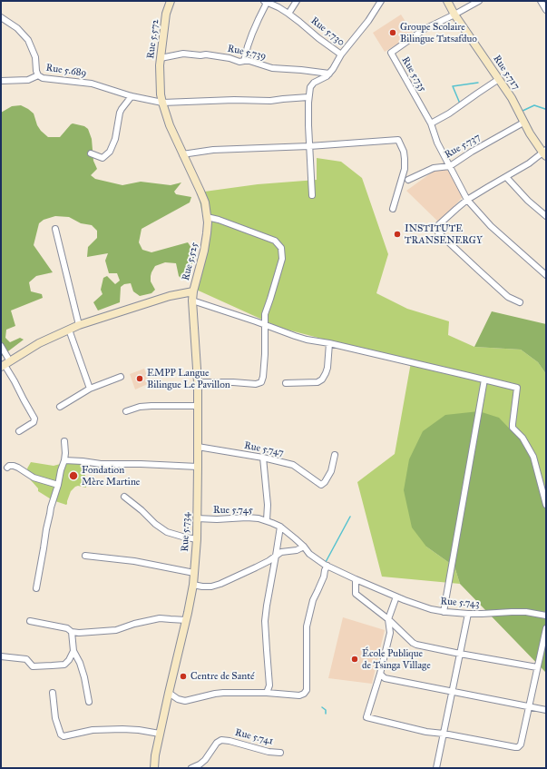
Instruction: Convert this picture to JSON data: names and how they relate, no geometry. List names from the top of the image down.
{
  "streets": {
    "street": [
      "Rue 5.730",
      "Rue 5.572",
      "Rue 5.739",
      "Rue 5.689",
      "Rue 5.717",
      "Rue 5.735",
      "Rue 5.737",
      "Rue 5.525",
      "Rue 5.747",
      "Rue 5.745",
      "Rue 5.734",
      "Rue 5.743",
      "Rue 5.741"
    ]
  },
  "crossings": [
    ["Rue 5.572", "Rue 5.739"],
    ["Rue 5.572", "Rue 5.525"],
    ["Rue 5.689", "Rue 5.525"],
    ["Rue 5.717", "Rue 5.735"],
    ["Rue 5.717", "Rue 5.737"],
    ["Rue 5.525", "Rue 5.734"],
    ["Rue 5.747", "Rue 5.734"],
    ["Rue 5.745", "Rue 5.734"],
    ["Rue 5.745", "Rue 5.743"]
  ],
  "places": [
    "Groupe Scolaire Bilingue Tatsafduo",
    "INSTITUTE TRANSENERGY",
    "EMPP Langue Bilingue Le Pavillon",
    "Fondation Mère Martine",
    "École Publique de Tsinga Village",
    "Centre de Santé"
  ]
}
